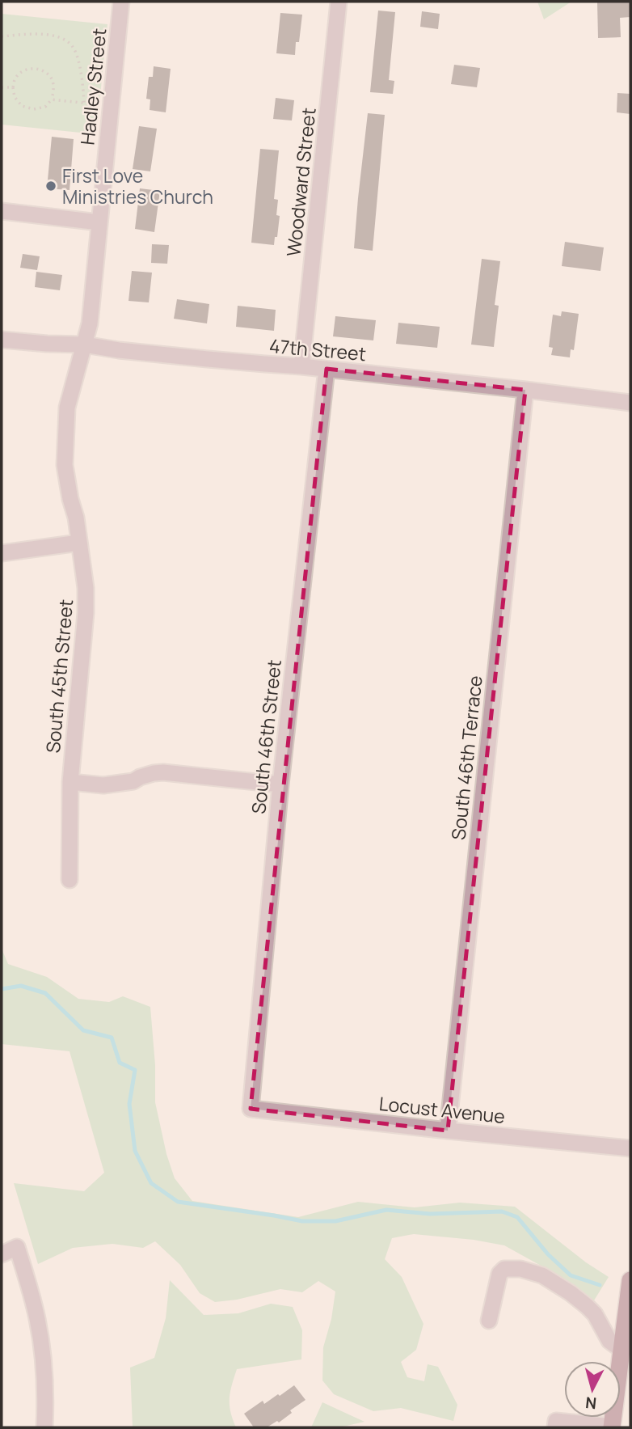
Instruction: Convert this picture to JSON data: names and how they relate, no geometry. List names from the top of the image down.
{
  "streets": {
    "street": [
      "Hadley Street",
      "Woodward Street",
      "47th Street",
      "South 45th Street",
      "South 46th Street",
      "South 46th Terrace",
      "Locust Avenue"
    ]
  },
  "crossings": [
    ["Hadley Street", "47th Street"],
    ["Hadley Street", "South 45th Street"],
    ["Woodward Street", "47th Street"],
    ["47th Street", "South 45th Street"],
    ["47th Street", "South 46th Street"],
    ["47th Street", "South 46th Terrace"],
    ["South 46th Street", "Locust Avenue"],
    ["South 46th Terrace", "Locust Avenue"]
  ],
  "places": ["First Love Ministries Church"],
  "north": "bottom"
}
